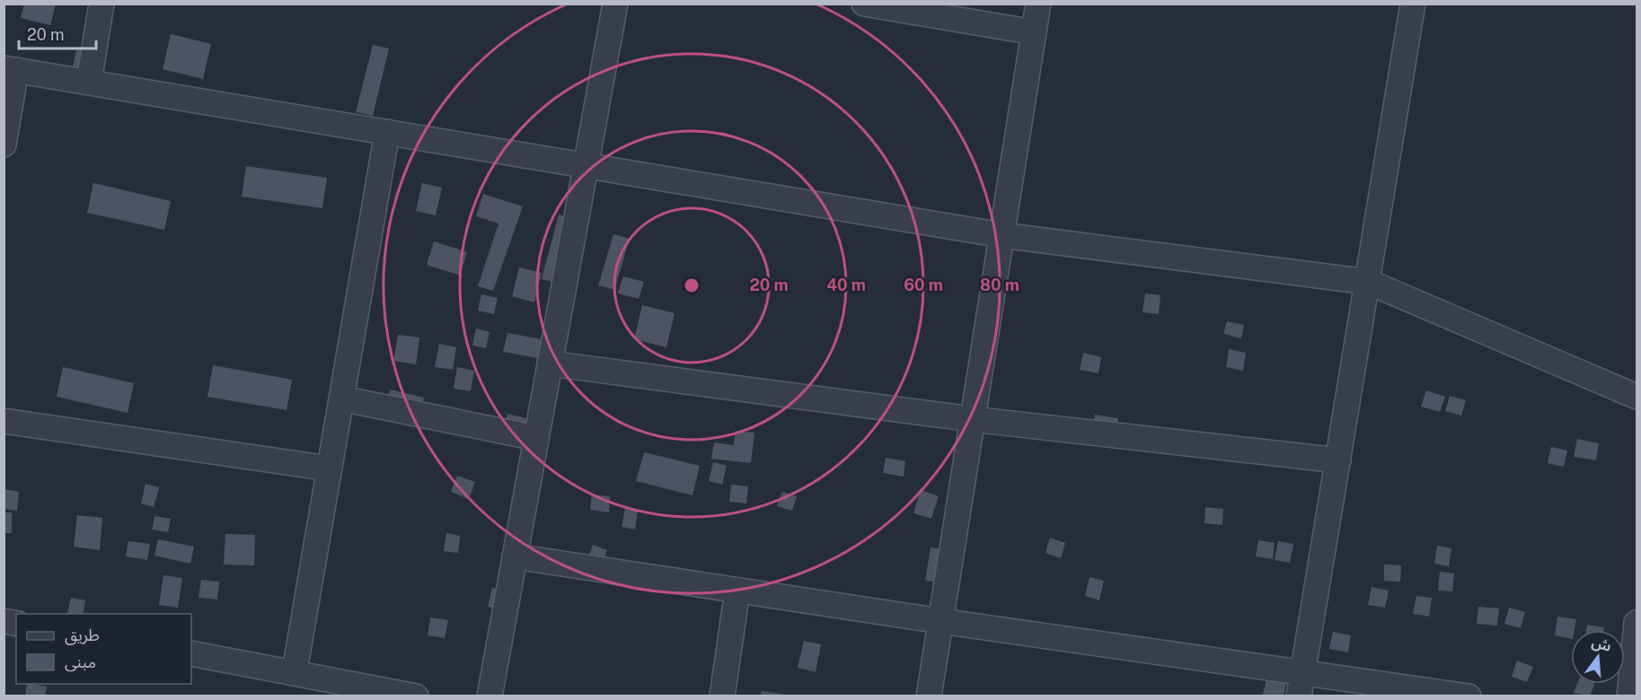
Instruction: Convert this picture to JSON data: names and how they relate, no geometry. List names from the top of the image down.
{
  "legend": ["طريق", "مبنى"],
  "scale_bar": "20 m",
  "north": "top",
  "rings": [
    "20 m",
    "40 m",
    "60 m",
    "80 m"
  ]
}
